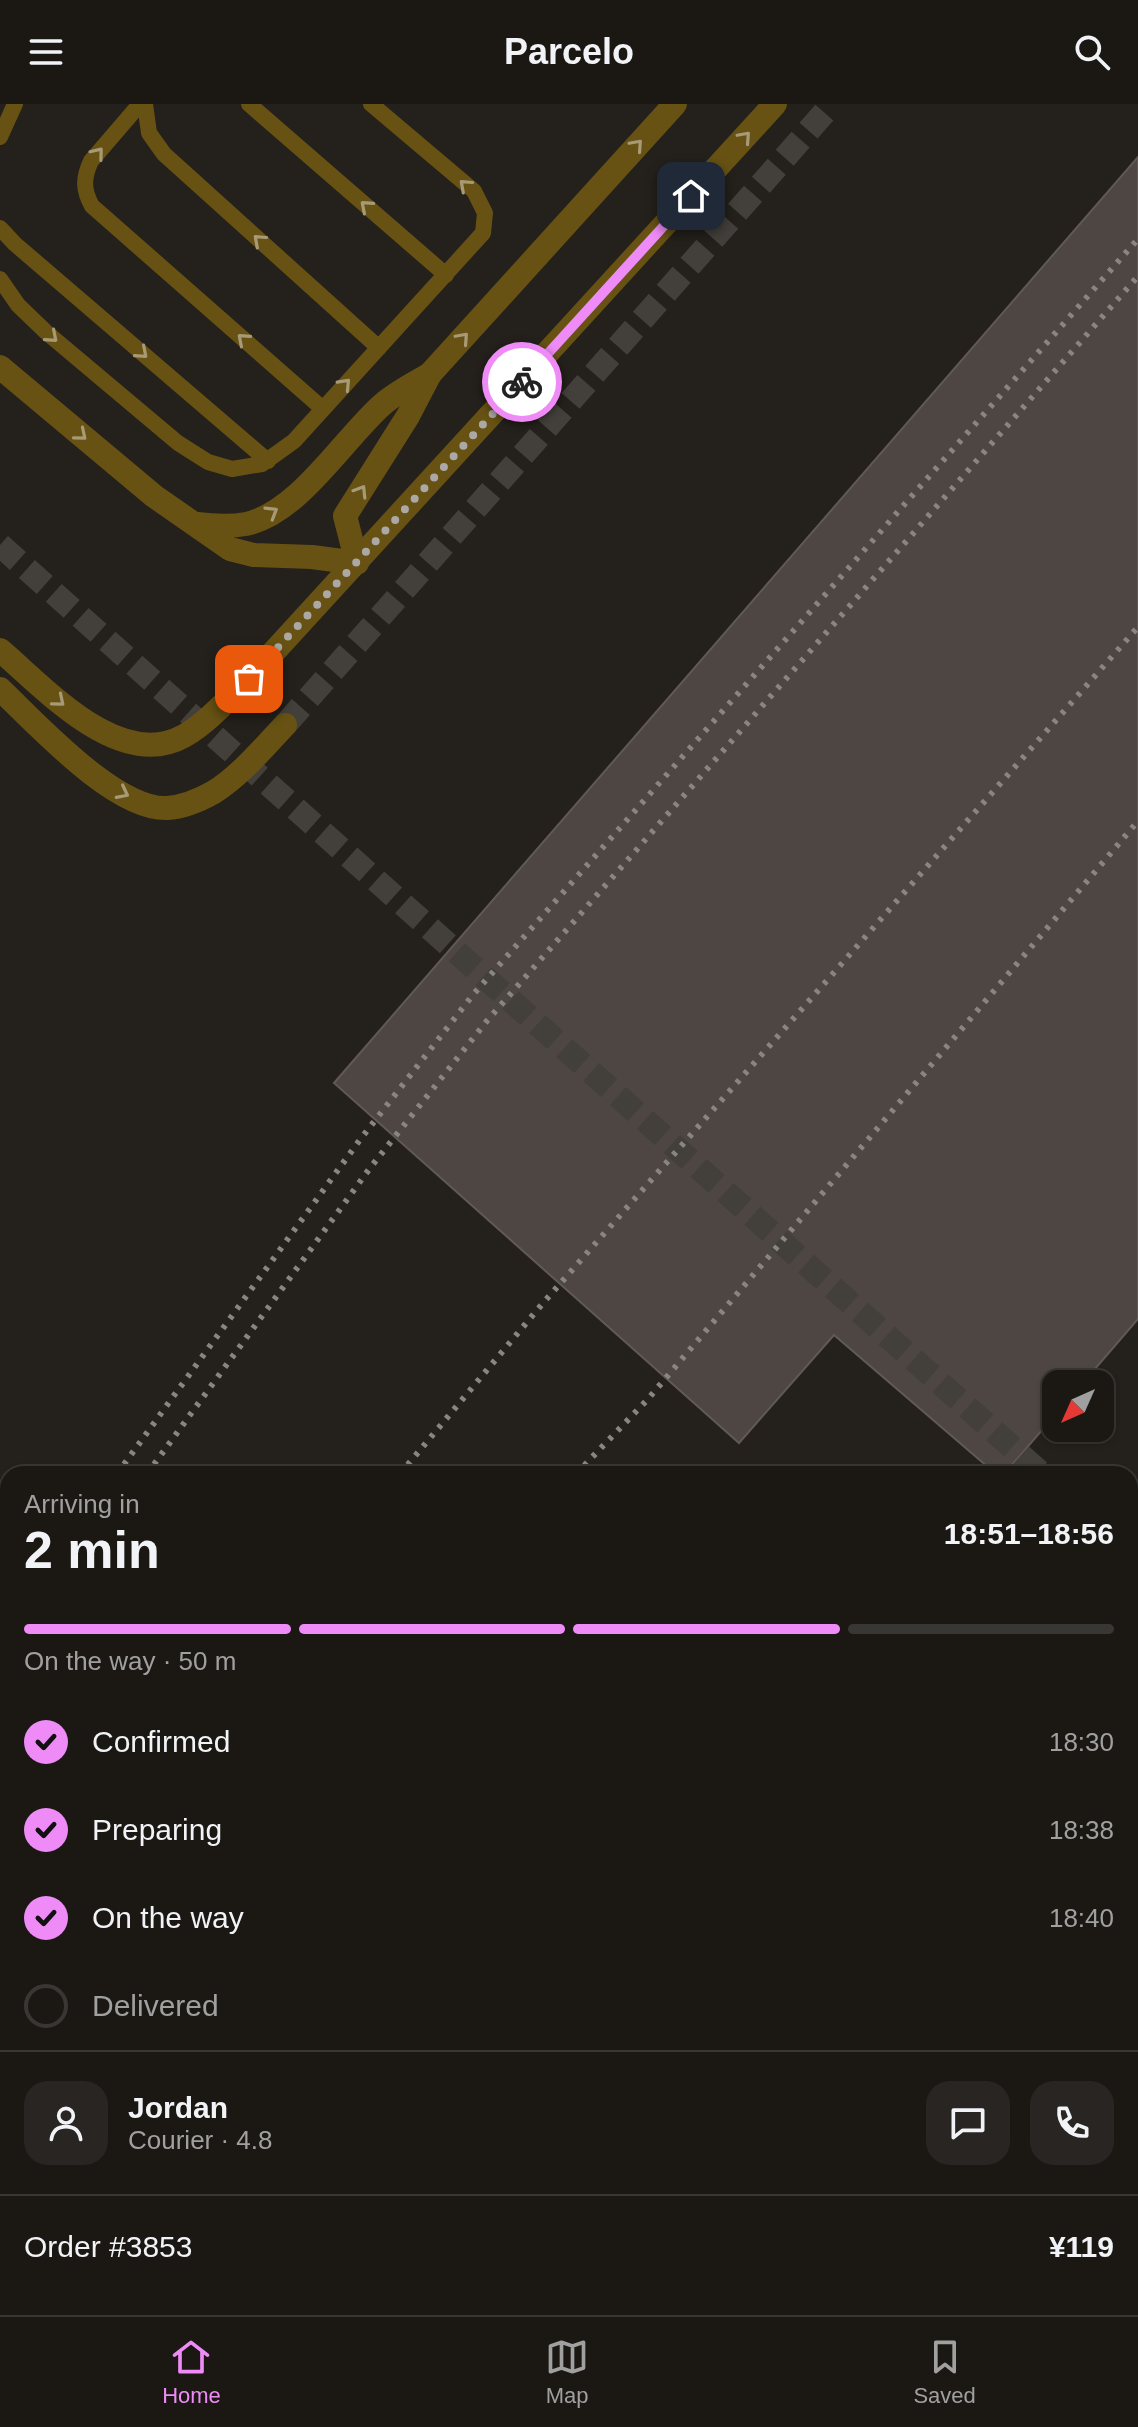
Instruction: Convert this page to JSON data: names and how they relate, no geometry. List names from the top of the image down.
{
  "north": "bottom left",
  "page": {
    "header": "Parcelo",
    "heading": ["2 min", "Arriving in", "18:51–18:56"],
    "panel": [
      "Jordan",
      "Courier · 4.8",
      "Order #3853",
      "¥119"
    ],
    "bar": "On the way · 50 m",
    "list": [
      ["Confirmed", "18:30"],
      ["Preparing", "18:38"],
      ["On the way", "18:40"],
      "Delivered"
    ],
    "tabs": ["Home", "Map", "Saved"]
  }
}
